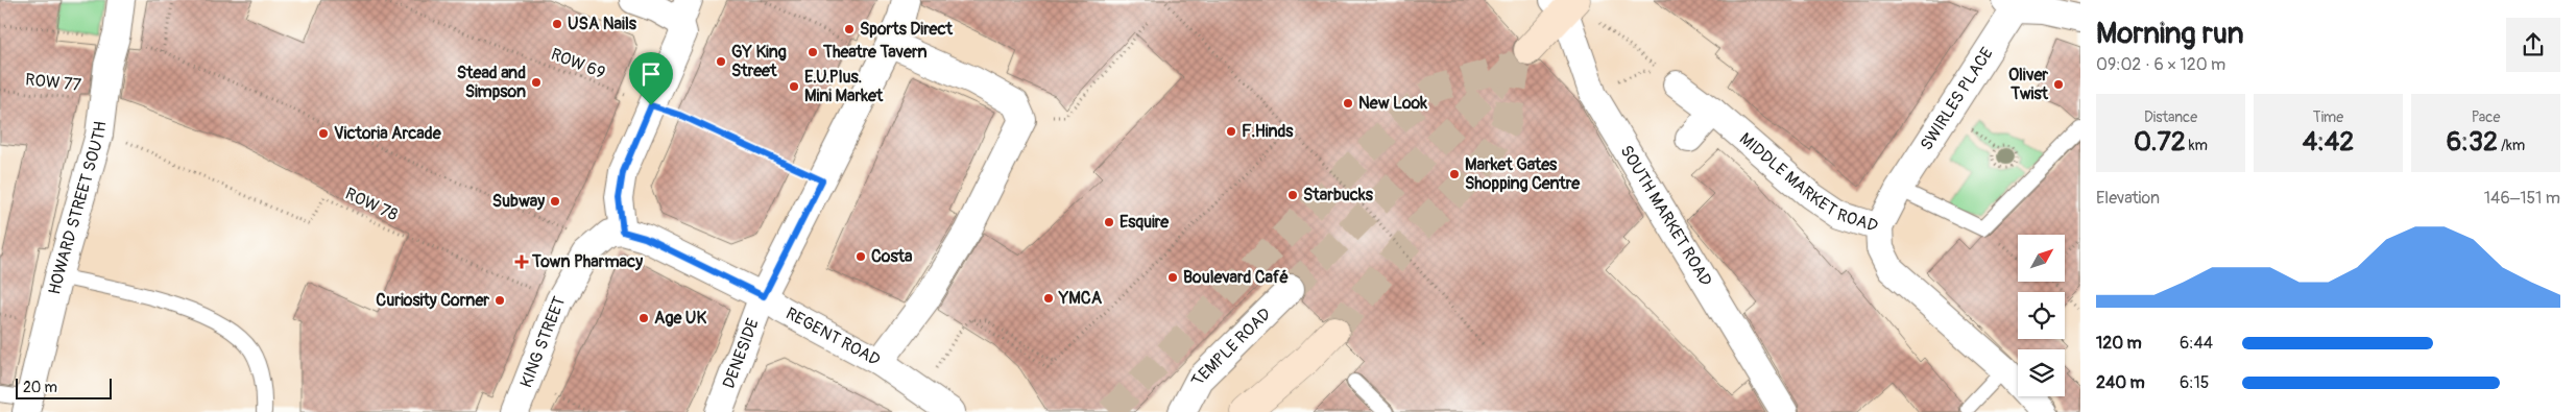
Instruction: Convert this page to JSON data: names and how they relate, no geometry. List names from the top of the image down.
{
  "streets": {
    "street": [
      "SWIRLES PLACE",
      "MIDDLE MARKET ROAD",
      "HOWARD STREET SOUTH",
      "SOUTH MARKET ROAD",
      "REGENT ROAD",
      "KING STREET",
      "TEMPLE ROAD",
      "DENESIDE"
    ],
    "path": ["ROW 69", "ROW 77", "ROW 78"]
  },
  "crossings": [
    ["ROW 69", "DENESIDE"],
    ["ROW 77", "HOWARD STREET SOUTH"],
    ["SWIRLES PLACE", "MIDDLE MARKET ROAD"],
    ["ROW 78", "HOWARD STREET SOUTH"],
    ["ROW 78", "KING STREET"],
    ["REGENT ROAD", "KING STREET"],
    ["REGENT ROAD", "DENESIDE"]
  ],
  "places": {
    "other": [
      "USA Nails",
      "Sports Direct",
      "Theatre Tavern",
      "GY King Street",
      "Stead and Simpson",
      "Oliver Twist",
      "E.U.Plus. Mini Market",
      "New Look",
      "F.Hinds",
      "Victoria Arcade",
      "Market Gates Shopping Centre",
      "Starbucks",
      "Subway",
      "Esquire",
      "Costa",
      "Boulevard Café",
      "YMCA",
      "Curiosity Corner",
      "Age UK"
    ],
    "health": ["Town Pharmacy"]
  },
  "scale_bar": "20 m",
  "north": "top right",
  "page": {
    "heading": ["Morning run", "09:02 · 6 × 120 m"],
    "stats": [
      ["Distance", "0.72 km"],
      ["Time", "4:42"],
      ["Pace", "6:32 /km"]
    ],
    "chart": ["Elevation", "146–151 m"],
    "list": [
      {
        "name": "120 m",
        "note": "6:44"
      },
      {
        "name": "240 m",
        "note": "6:15"
      }
    ],
    "scale": "20 m"
  }
}
